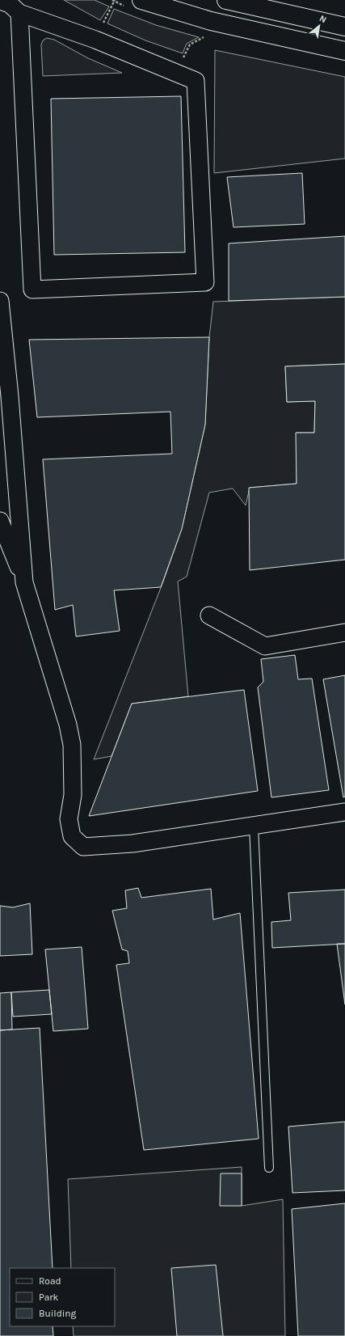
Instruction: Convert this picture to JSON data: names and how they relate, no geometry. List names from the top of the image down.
{
  "legend": ["Road", "Park", "Building"],
  "north": "top right"
}
